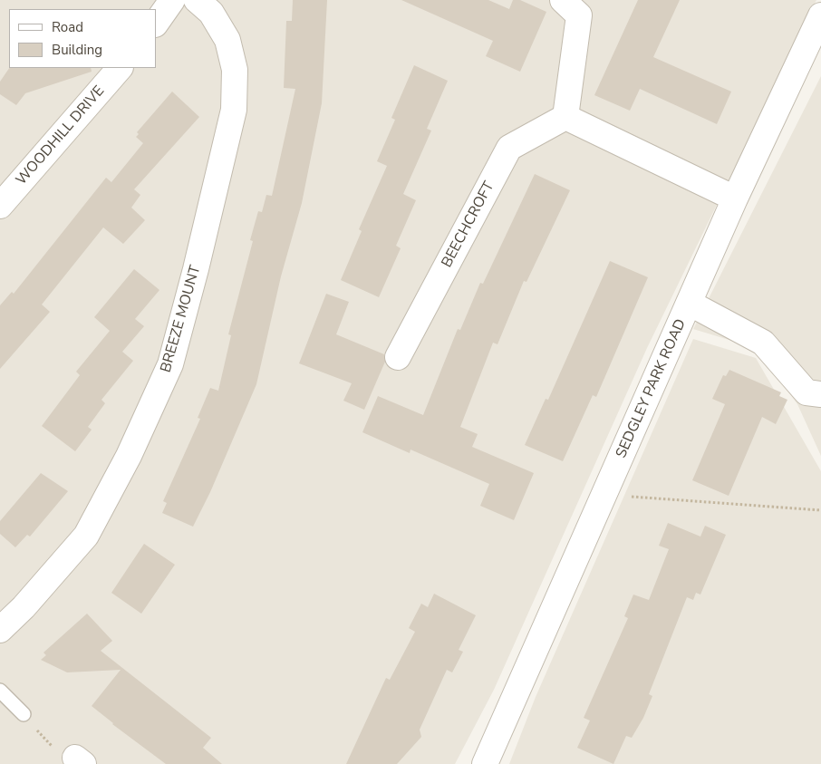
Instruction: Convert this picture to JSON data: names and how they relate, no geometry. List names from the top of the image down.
{
  "streets": {
    "street": [
      "WOODHILL DRIVE",
      "BEECHCROFT",
      "BREEZE MOUNT",
      "SEDGLEY PARK ROAD"
    ]
  },
  "legend": ["Road", "Building"]
}
